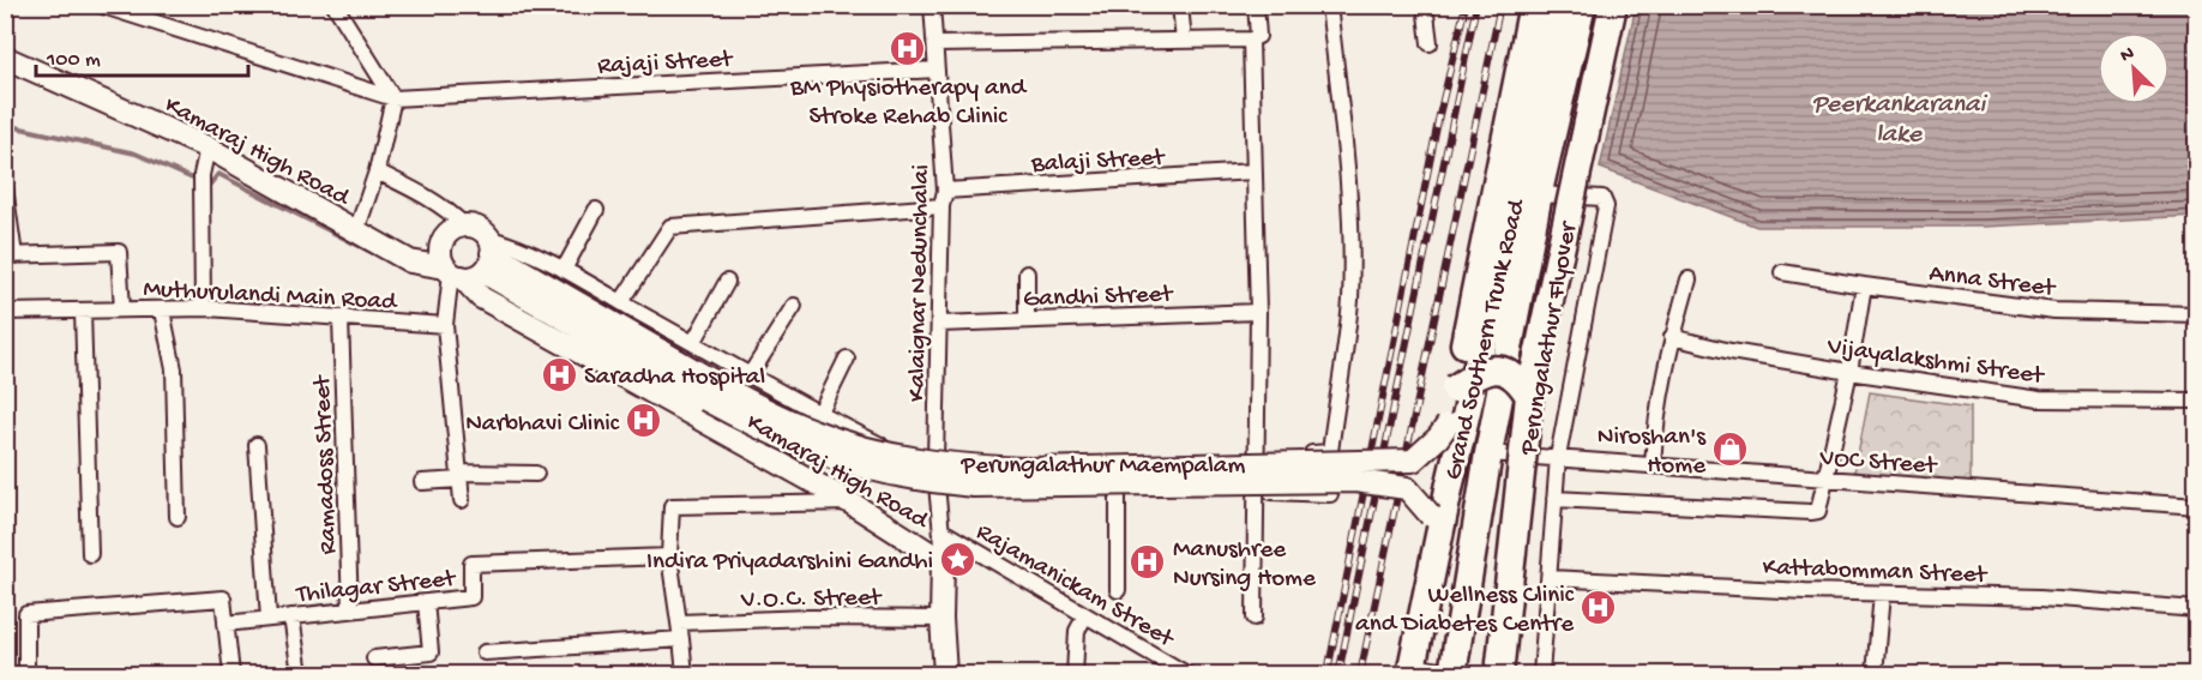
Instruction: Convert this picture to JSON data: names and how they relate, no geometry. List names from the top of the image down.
{
  "streets": {
    "highway": ["Perungalathur Flyover", "Grand Southern Trunk Road"],
    "main road": ["Kamaraj High Road", "Perungalathur Maempalam"],
    "street": [
      "Rajaji Street",
      "Balaji Street",
      "Anna Street",
      "Kalaignar Nedunchalai",
      "Muthurulandi Main Road",
      "Gandhi Street",
      "Vijayalakshmi Street",
      "VOC Street",
      "Ramadoss Street",
      "Kattabomman Street",
      "Rajamanickam Street",
      "Thilagar Street",
      "V.O.C. Street"
    ]
  },
  "crossings": [
    ["Rajaji Street", "Kalaignar Nedunchalai"],
    ["Kamaraj High Road", "Kalaignar Nedunchalai"],
    ["Kamaraj High Road", "Perungalathur Maempalam"],
    ["Kamaraj High Road", "V.O.C. Street"],
    ["Balaji Street", "Kalaignar Nedunchalai"],
    ["Kalaignar Nedunchalai", "Gandhi Street"],
    ["Kalaignar Nedunchalai", "Rajamanickam Street"],
    ["Muthurulandi Main Road", "Ramadoss Street"],
    ["Grand Southern Trunk Road", "VOC Street"],
    ["Ramadoss Street", "Thilagar Street"]
  ],
  "water": ["Peerkankaranai lake"],
  "places": {
    "hospital": [
      "BM Physiotherapy and Stroke Rehab Clinic",
      "Saradha Hospital",
      "Narbhavi Clinic",
      "Manushree Nursing Home",
      "Wellness Clinic and Diabetes Centre"
    ],
    "shop": ["Niroshan's Home"],
    "place": ["Indira Priyadarshini Gandhi"]
  },
  "scale_bar": "100 m",
  "north": "top left"
}
